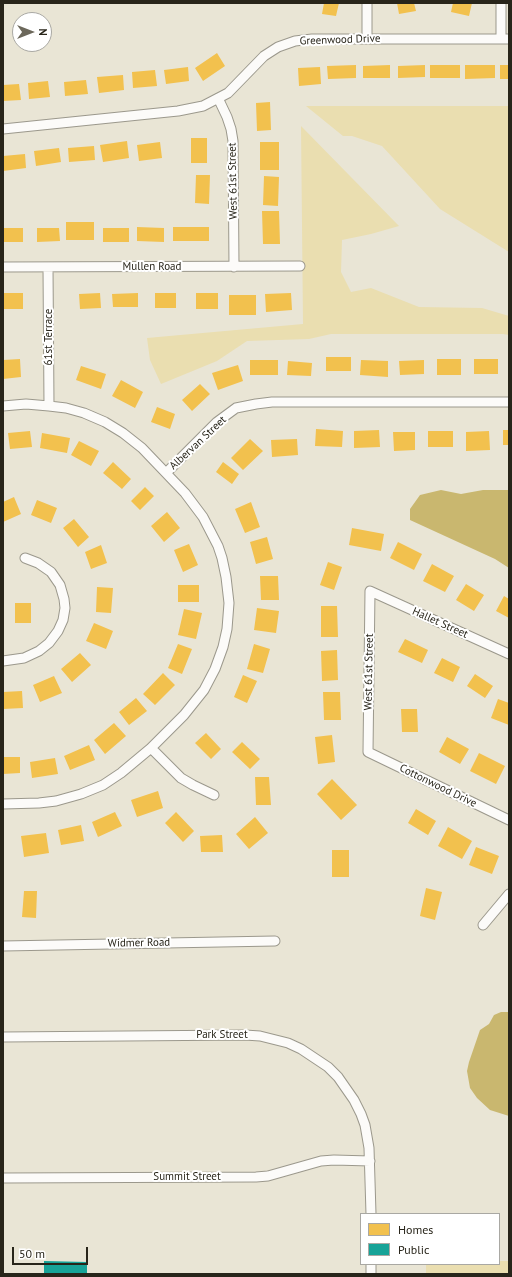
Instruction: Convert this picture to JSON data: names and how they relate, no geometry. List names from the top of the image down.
{
  "streets": {
    "street": [
      "Greenwood Drive",
      "West 61st Street",
      "Mullen Road",
      "61st Terrace",
      "Albervan Street",
      "Hallet Street",
      "Cottonwood Drive",
      "Widmer Road",
      "Park Street",
      "Summit Street"
    ]
  },
  "crossings": [
    ["Greenwood Drive", "West 61st Street"],
    ["West 61st Street", "Mullen Road"],
    ["West 61st Street", "Hallet Street"],
    ["West 61st Street", "Cottonwood Drive"],
    ["Mullen Road", "61st Terrace"],
    ["61st Terrace", "Albervan Street"],
    ["Park Street", "Summit Street"]
  ],
  "legend": ["Homes", "Public"],
  "scale_bar": "50 m",
  "north": "right"
}
